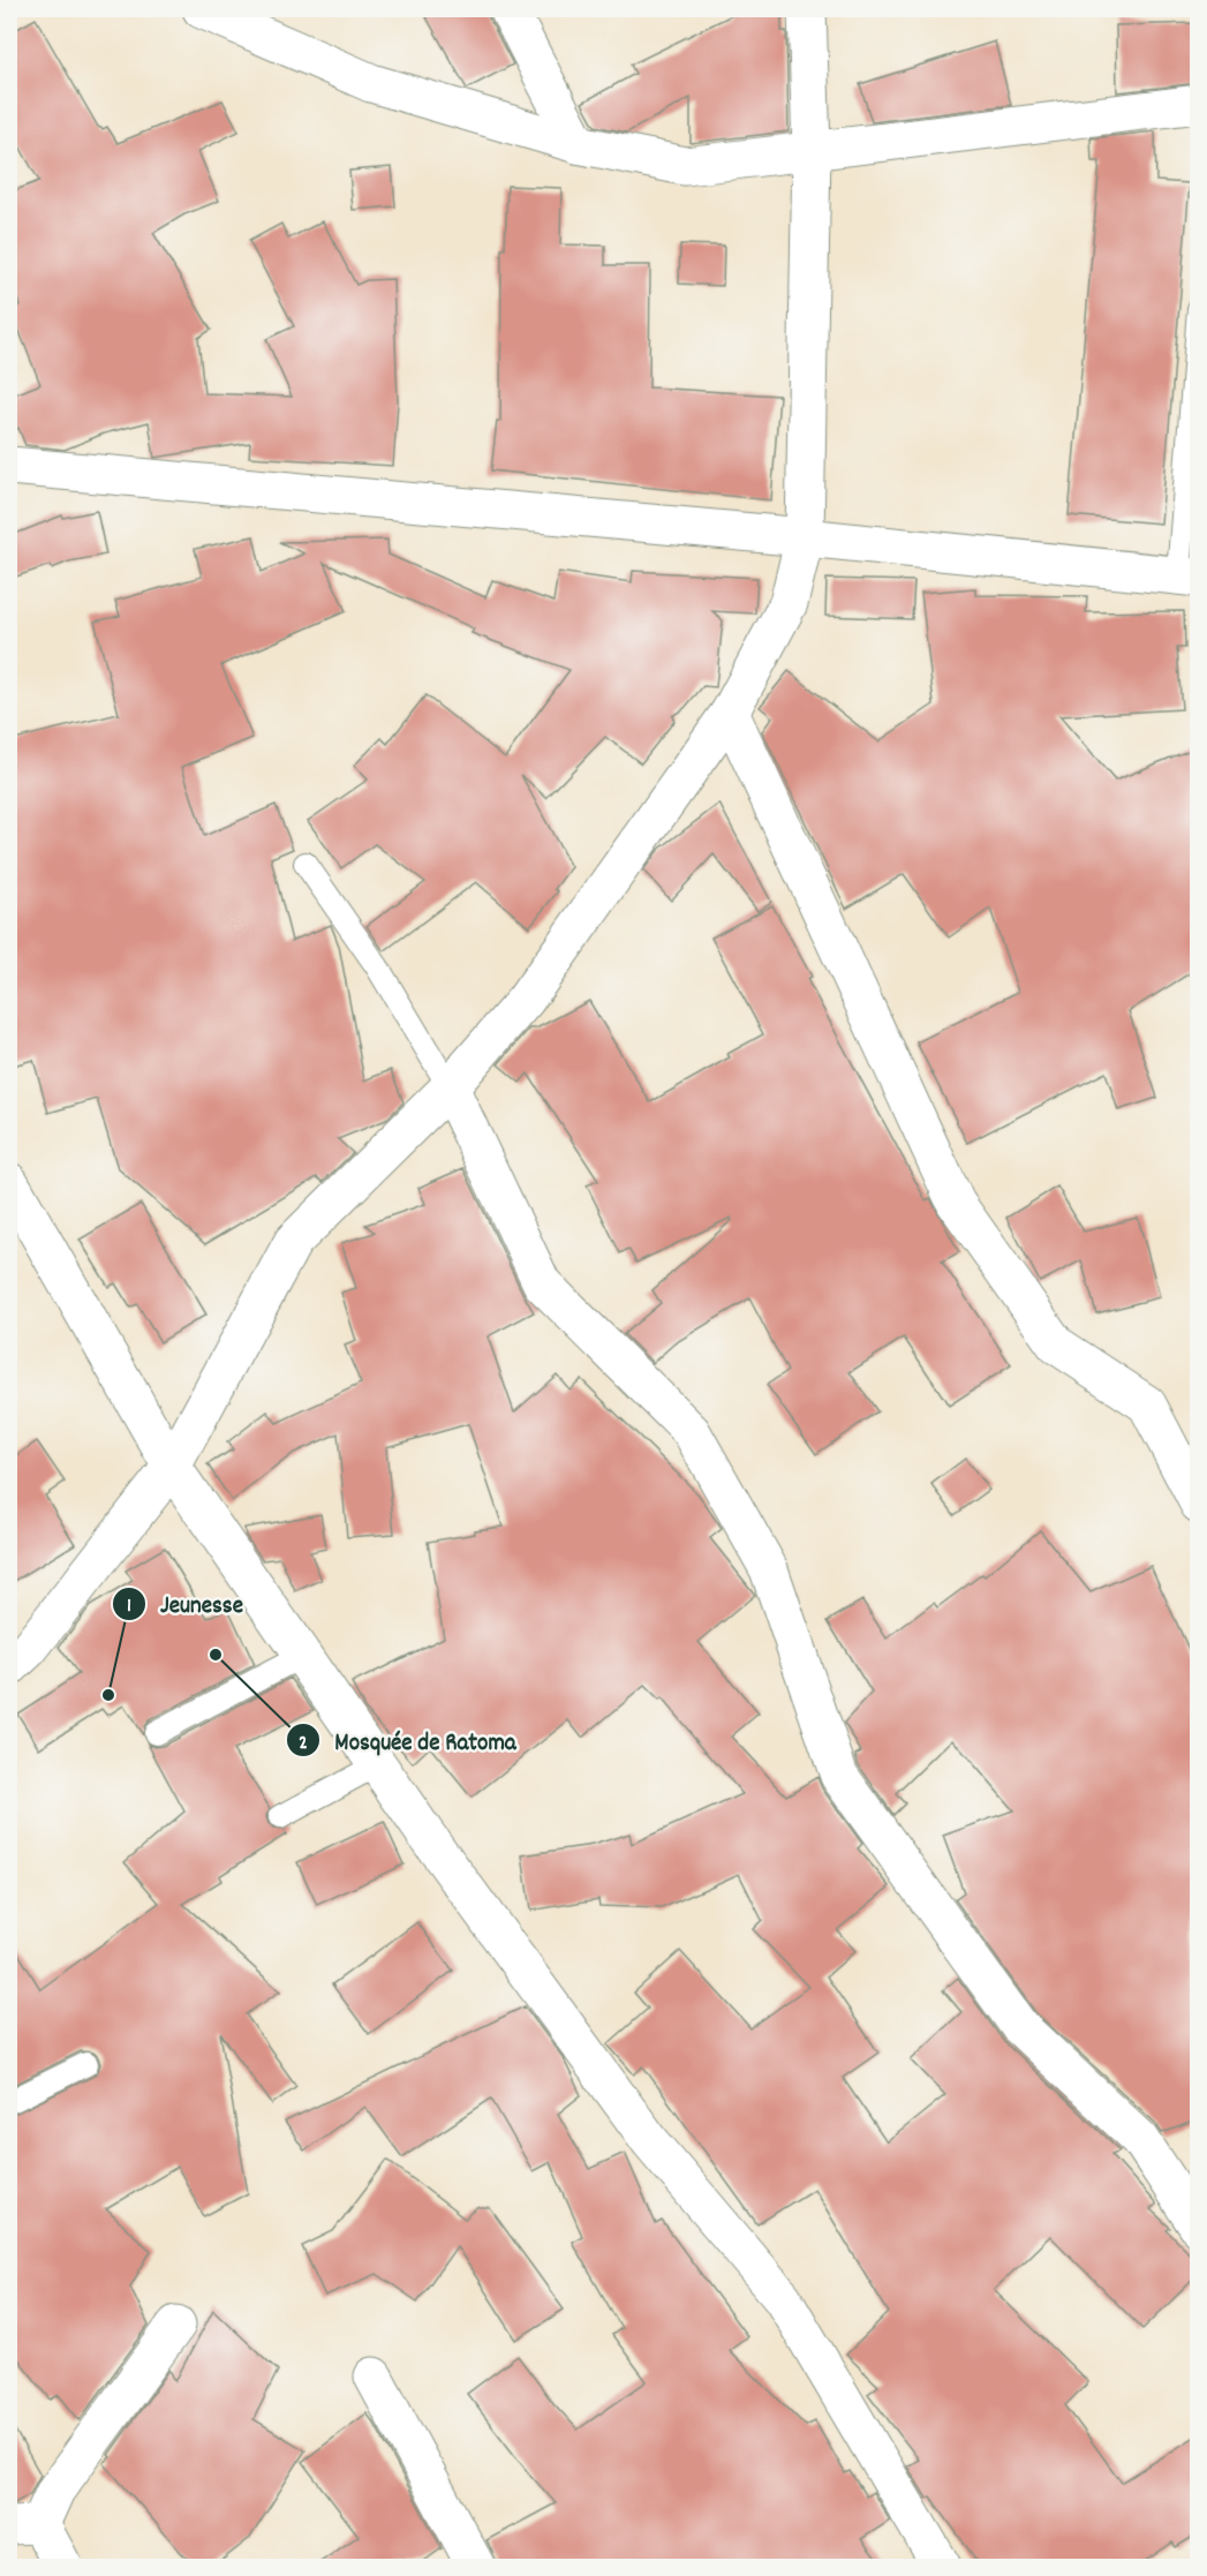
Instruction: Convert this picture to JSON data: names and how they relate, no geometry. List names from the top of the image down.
{
  "places": ["Mosquée de Ratoma", "Jeunesse"]
}
